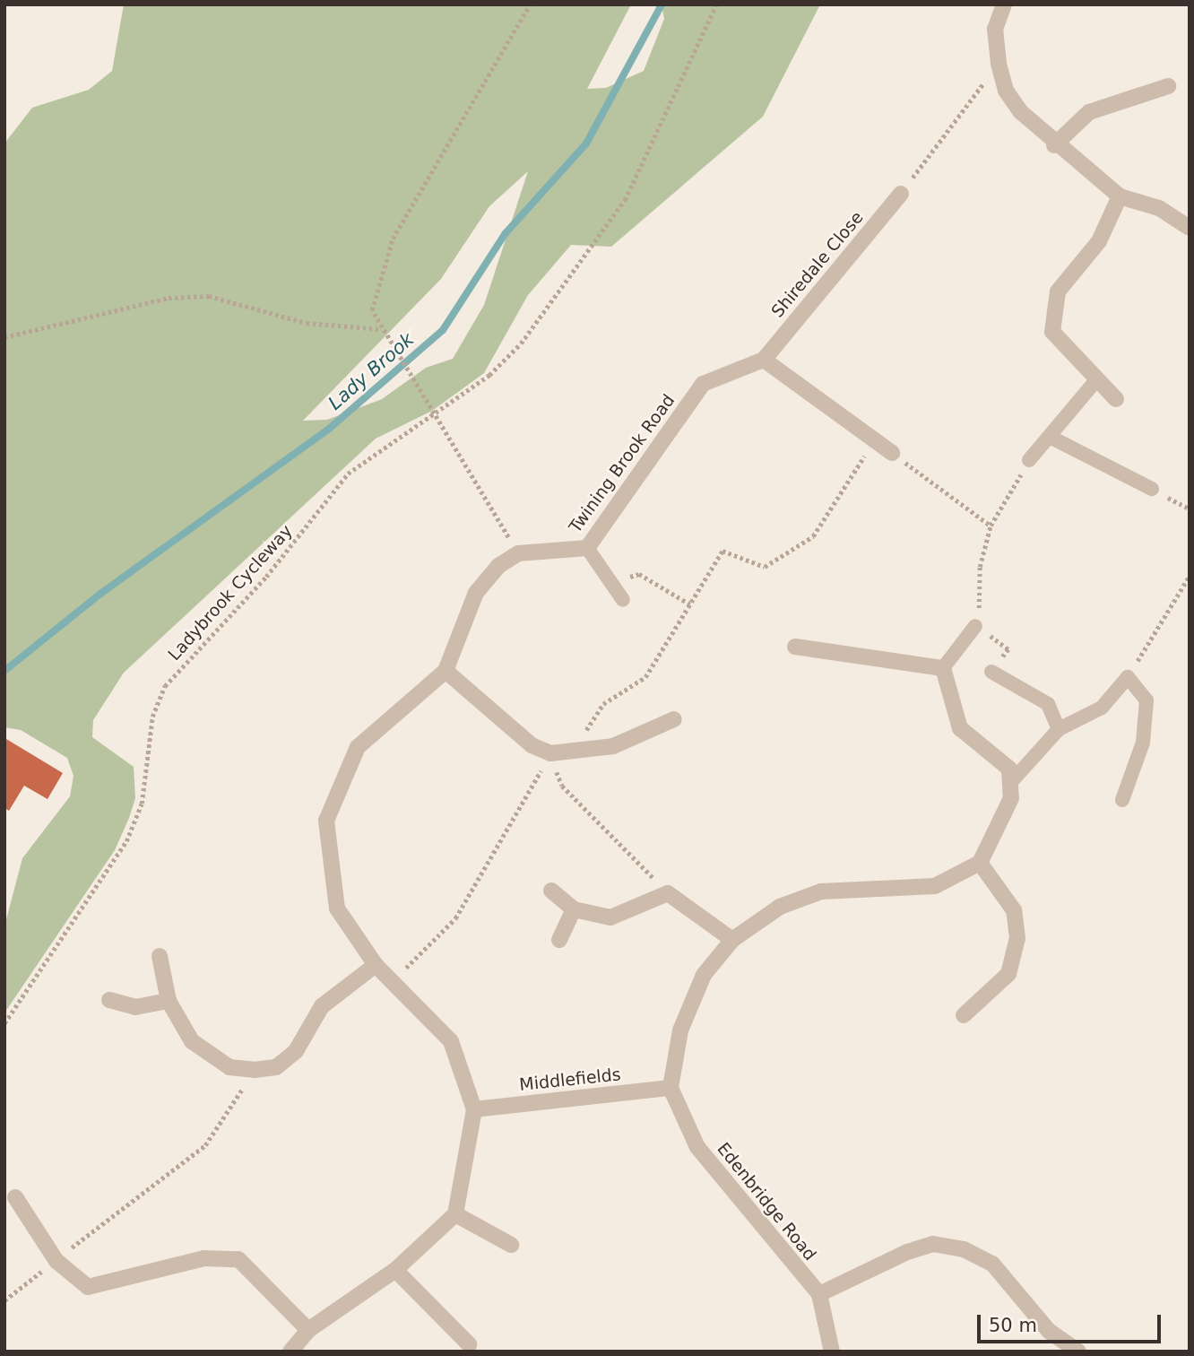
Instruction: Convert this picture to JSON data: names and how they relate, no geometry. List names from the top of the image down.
{
  "streets": {
    "street": [
      "Shiredale Close",
      "Twining Brook Road",
      "Middlefields",
      "Edenbridge Road"
    ],
    "path": ["Ladybrook Cycleway"]
  },
  "crossings": [
    ["Shiredale Close", "Twining Brook Road"],
    ["Middlefields", "Edenbridge Road"]
  ],
  "water": ["Lady Brook"],
  "scale_bar": "50 m"
}
